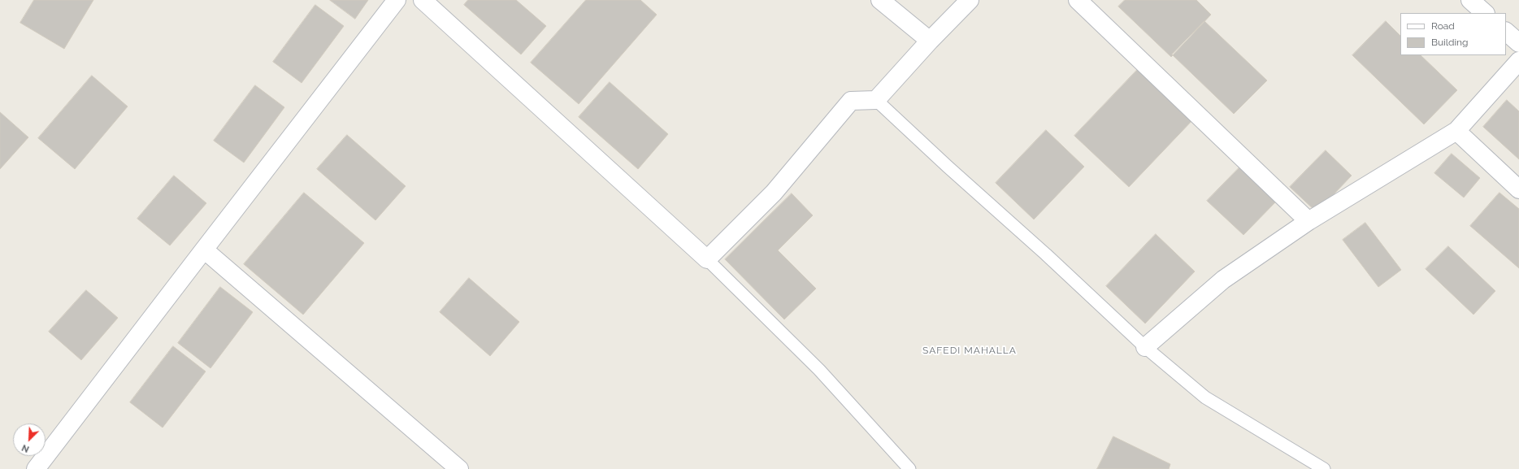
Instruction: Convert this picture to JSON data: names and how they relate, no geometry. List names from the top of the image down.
{
  "districts": ["SAFEDI MAHALLA"],
  "legend": ["Road", "Building"],
  "north": "bottom left"
}
